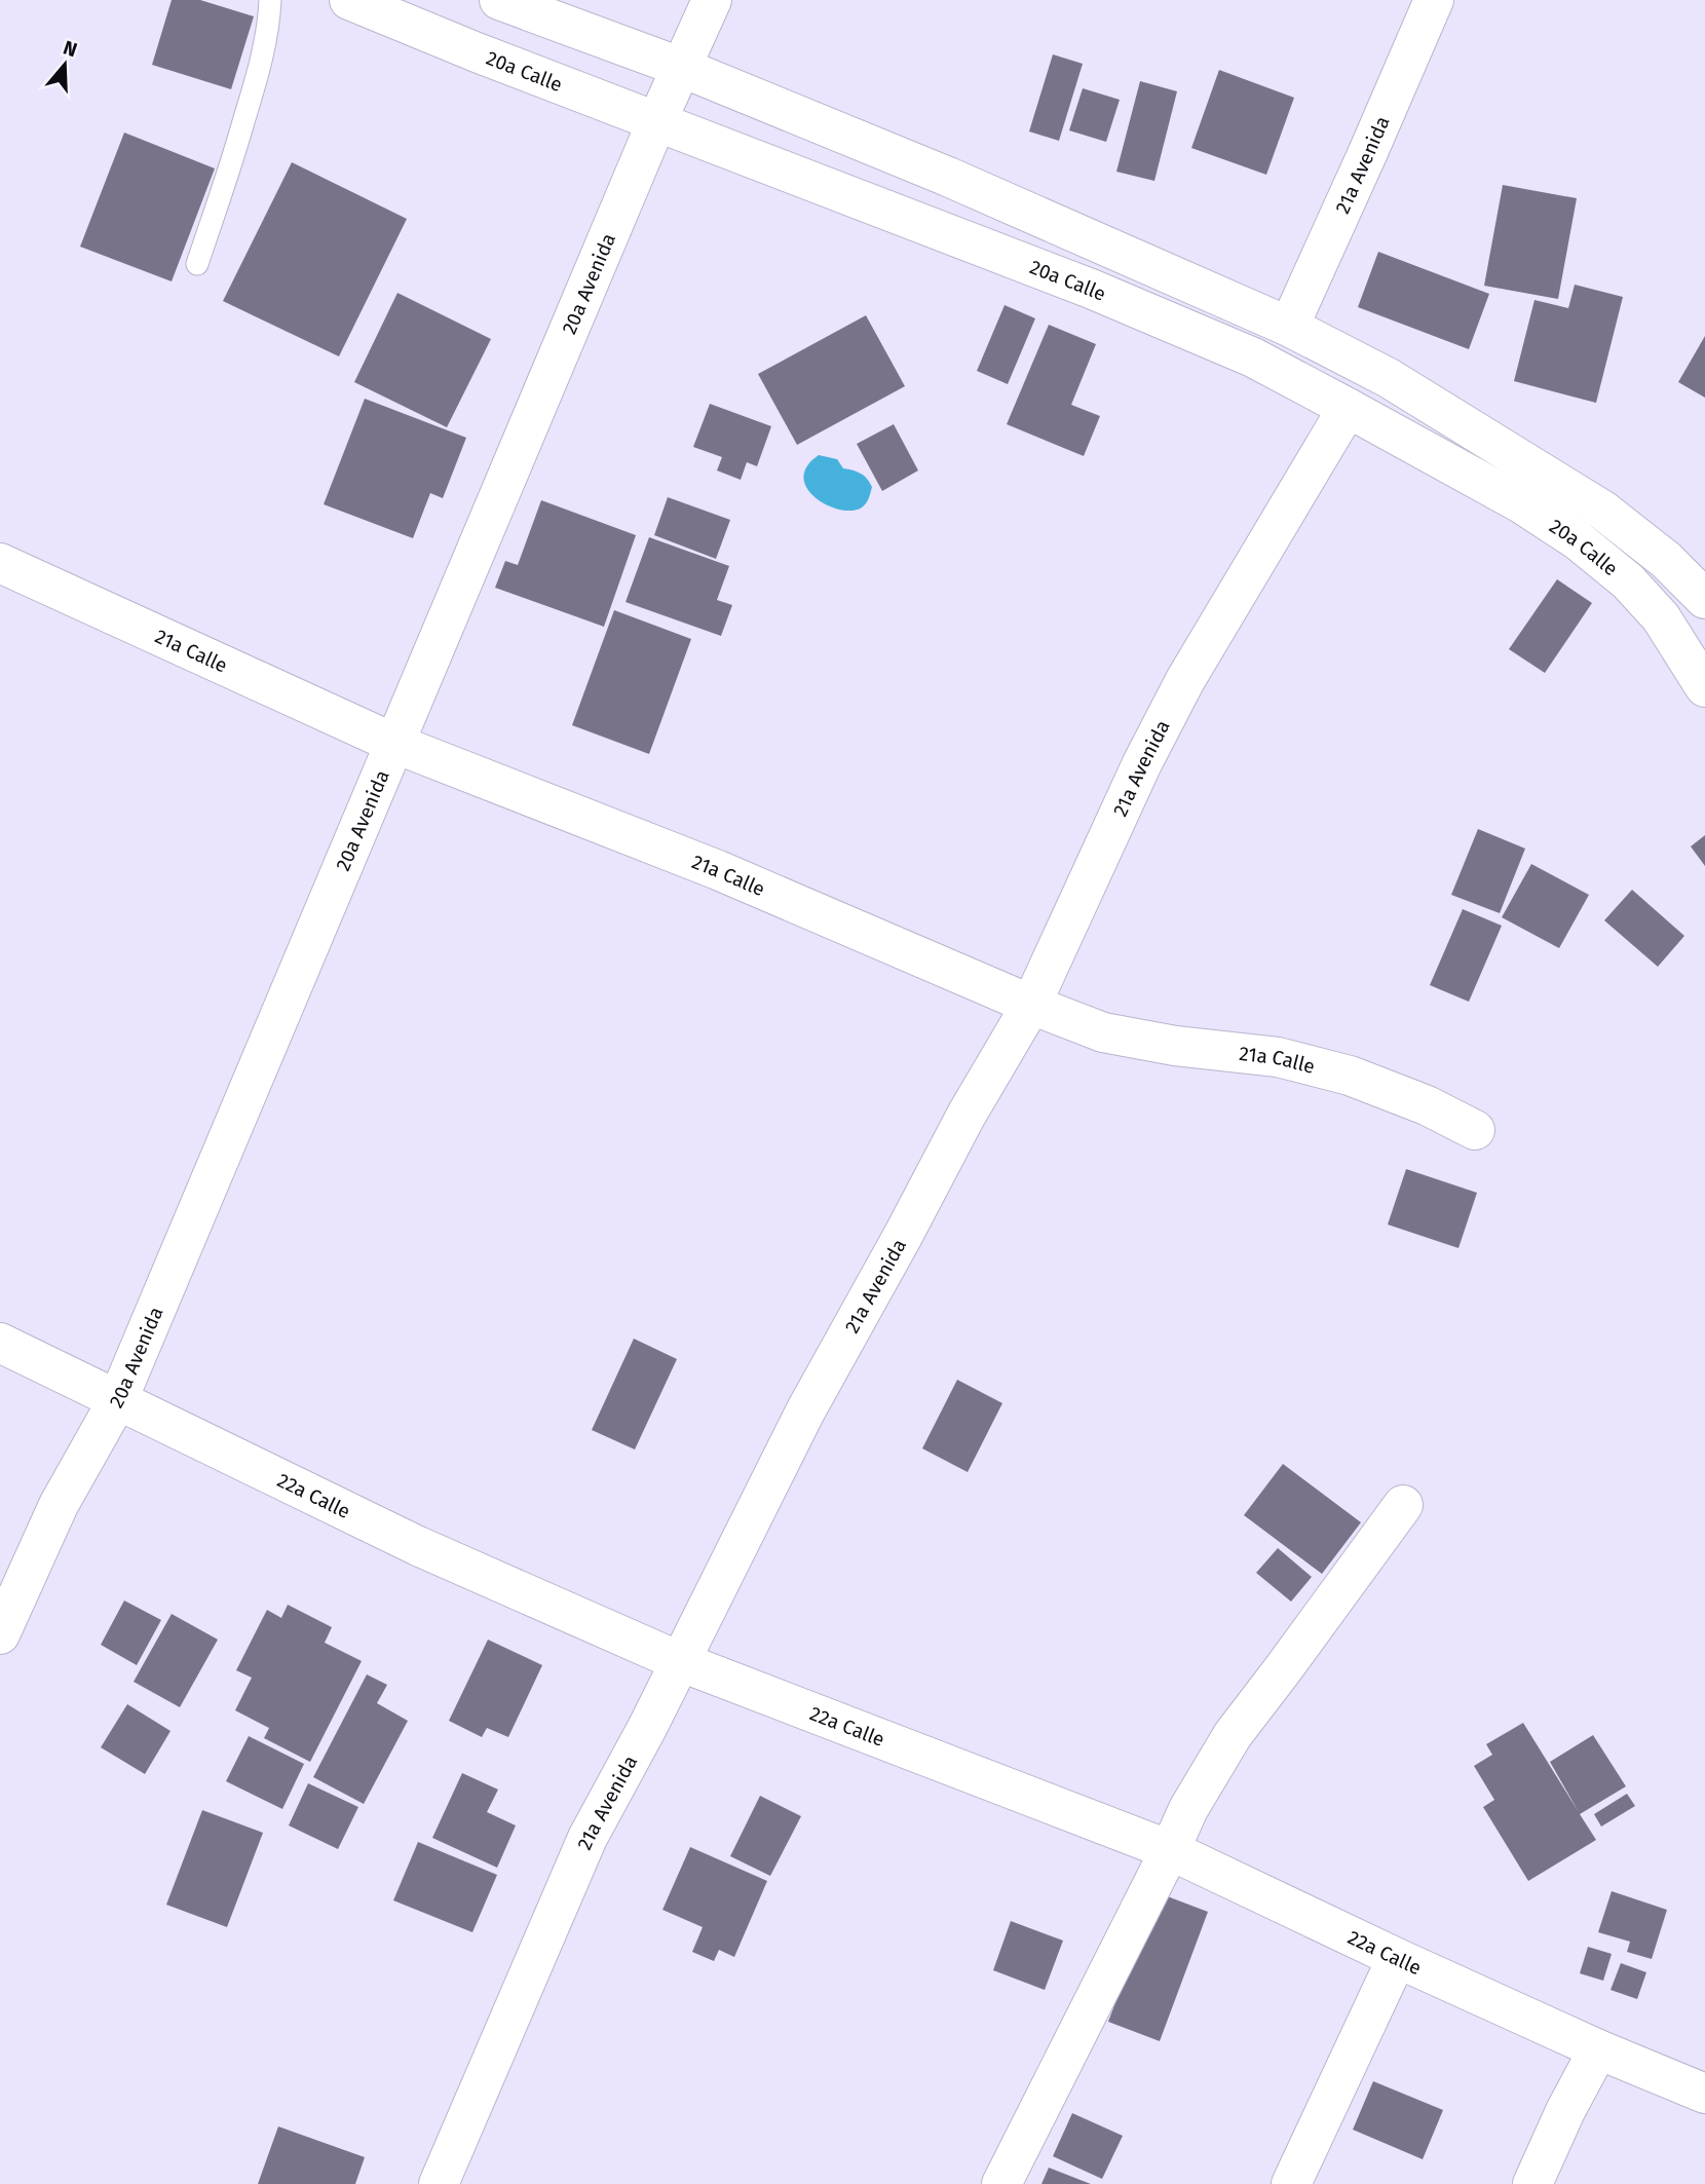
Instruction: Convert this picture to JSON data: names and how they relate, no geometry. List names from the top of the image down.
{
  "streets": {
    "street": [
      "20a Calle",
      "21a Avenida",
      "20a Avenida",
      "21a Calle",
      "22a Calle"
    ]
  },
  "crossings": [
    ["20a Calle", "21a Avenida"],
    ["20a Calle", "20a Avenida"],
    ["21a Avenida", "21a Calle"],
    ["21a Avenida", "22a Calle"],
    ["20a Avenida", "21a Calle"],
    ["20a Avenida", "22a Calle"]
  ],
  "north": "top"
}
